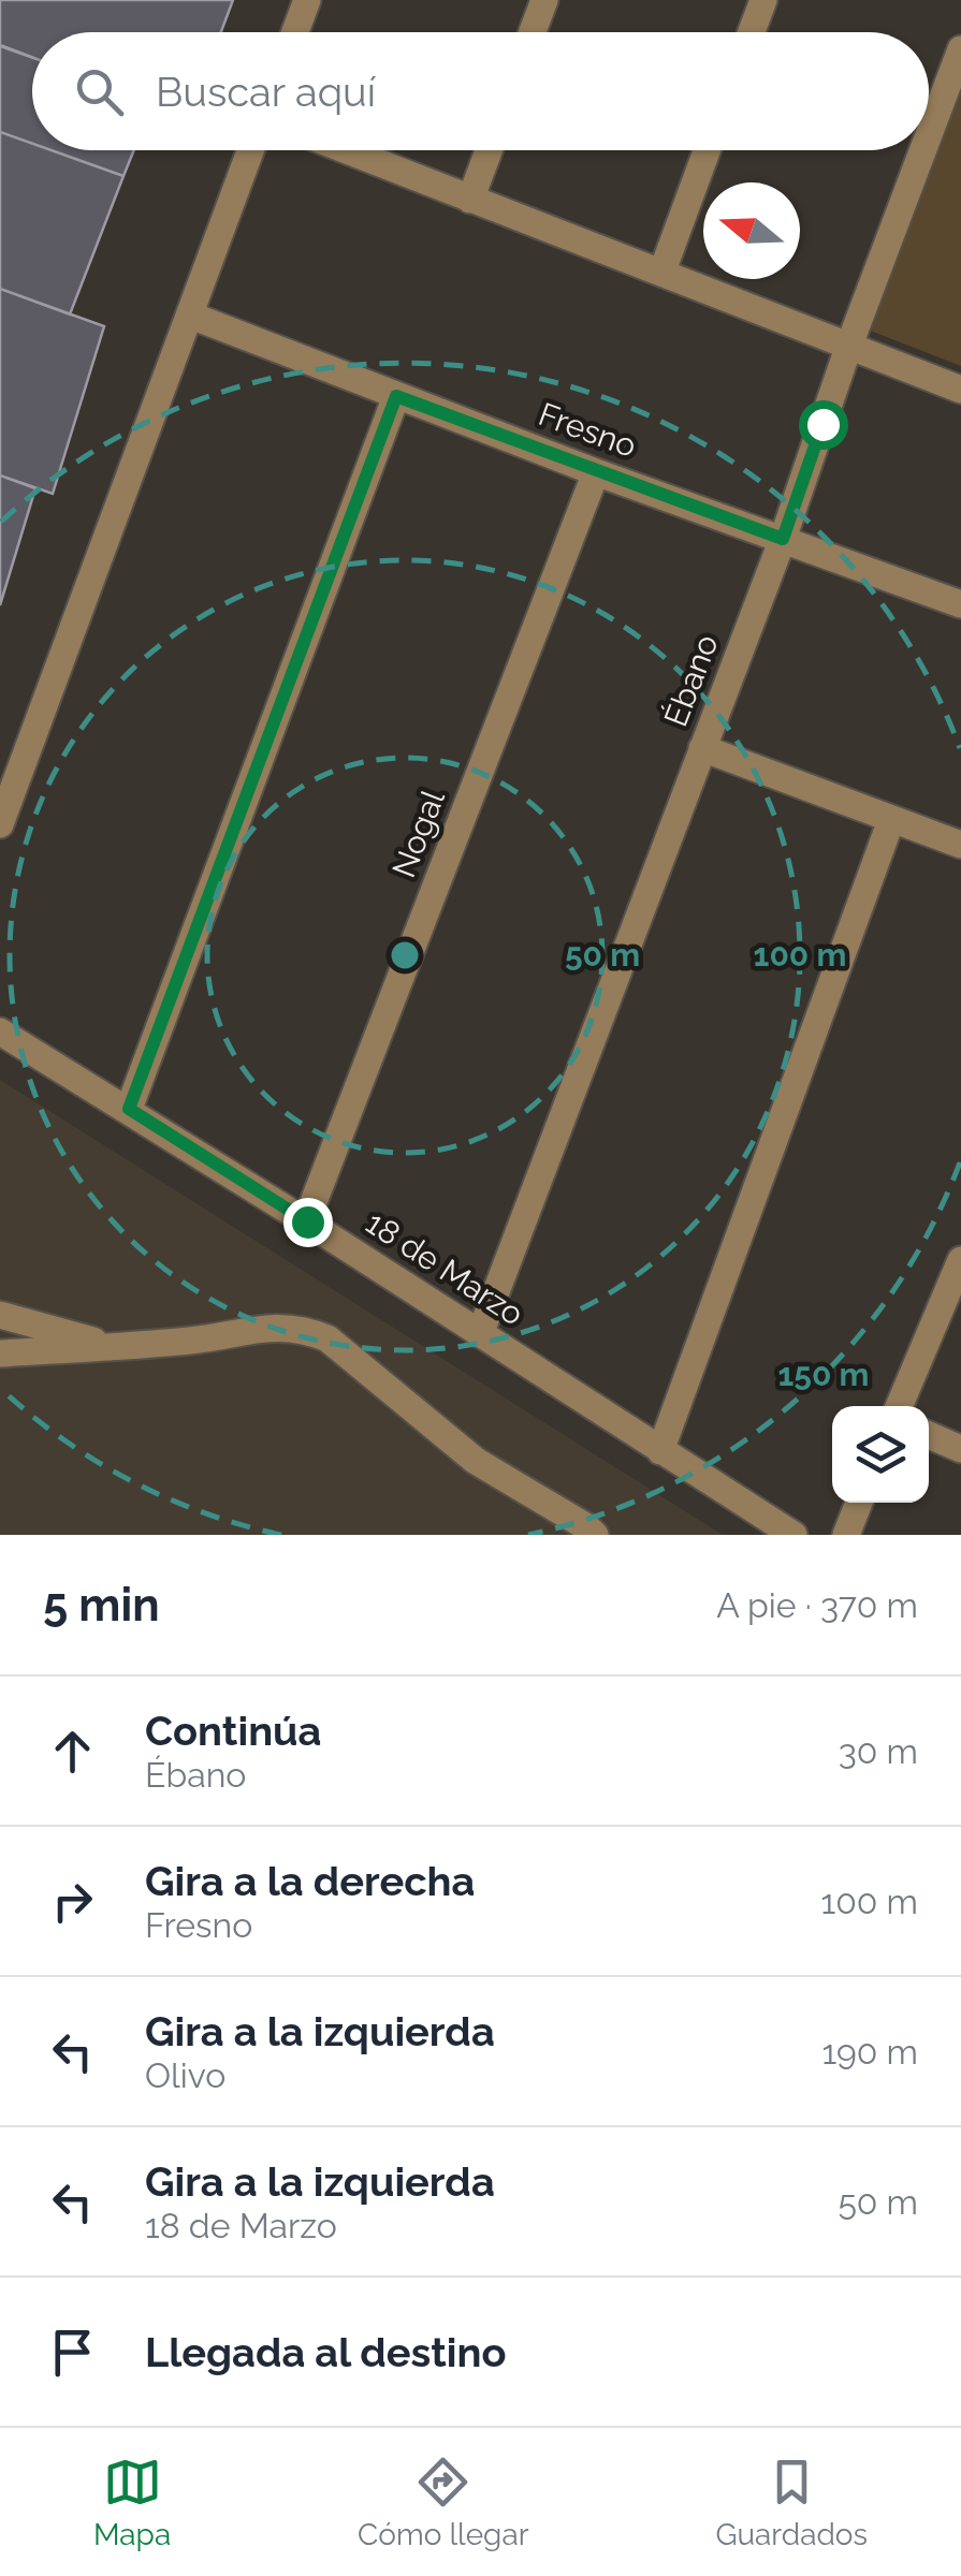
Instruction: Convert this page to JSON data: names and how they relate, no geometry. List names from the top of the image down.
{
  "streets": {
    "street": [
      "Fresno",
      "Ébano",
      "Nogal",
      "18 de Marzo"
    ]
  },
  "crossings": [
    ["Fresno", "Ébano"],
    ["Fresno", "Nogal"],
    ["Ébano", "18 de Marzo"],
    ["Nogal", "18 de Marzo"]
  ],
  "north": "left",
  "page": {
    "search": "Buscar aquí",
    "heading": ["5 min", "A pie · 370 m"],
    "list": [
      ["Continúa", "Ébano", "30 m"],
      ["Gira a la derecha", "Fresno", "100 m"],
      ["Gira a la izquierda", "Olivo", "190 m"],
      ["Gira a la izquierda", "18 de Marzo", "50 m"],
      "Llegada al destino"
    ],
    "nav": ["Mapa", "Cómo llegar", "Guardados"]
  },
  "rings": ["50 m", "100 m", "150 m"]
}
